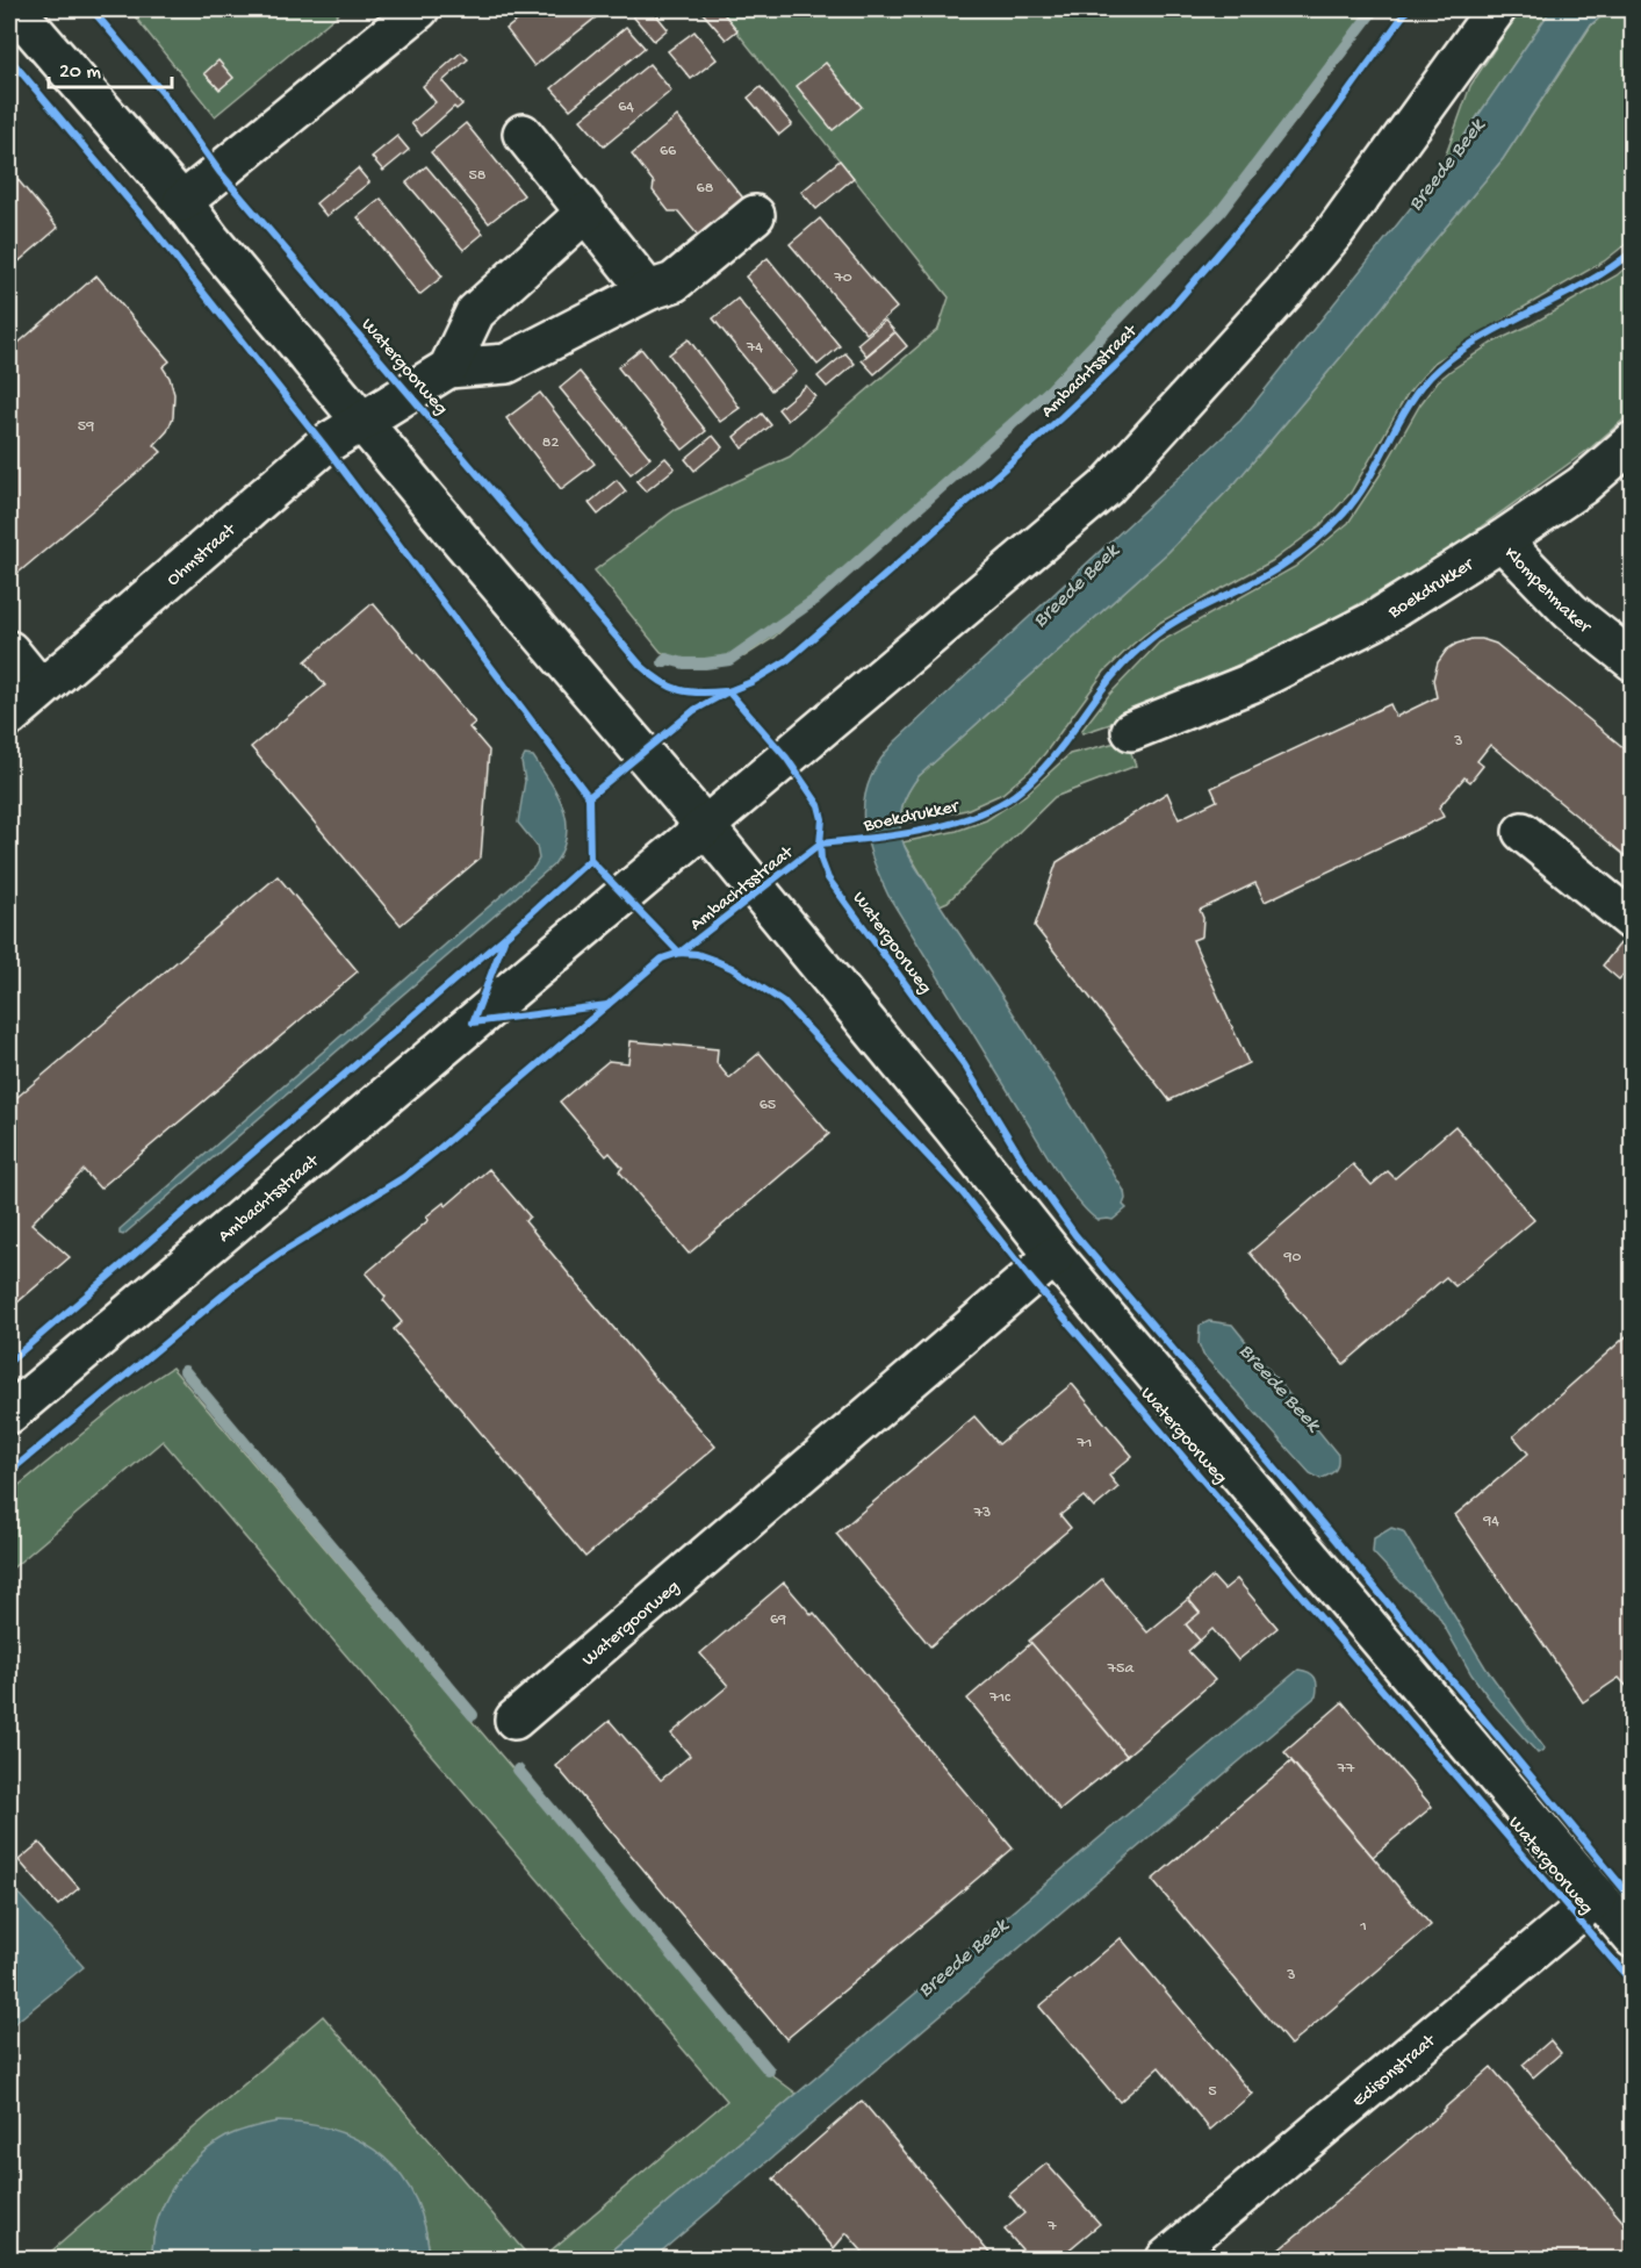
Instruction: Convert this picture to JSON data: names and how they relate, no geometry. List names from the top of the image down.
{
  "streets": {
    "street": [
      "Watergoorweg",
      "Ambachtsstraat",
      "Ohmstraat",
      "Boekdrukker",
      "Klompenmaker",
      "Edisonstraat"
    ]
  },
  "crossings": [
    ["Watergoorweg", "Ambachtsstraat"],
    ["Watergoorweg", "Ohmstraat"],
    ["Watergoorweg", "Edisonstraat"],
    ["Boekdrukker", "Klompenmaker"]
  ],
  "water": ["Breede Beek"],
  "house_numbers": [
    "64",
    "66",
    "58",
    "68",
    "70",
    "74",
    "59",
    "82",
    "3",
    "65",
    "90",
    "71",
    "73",
    "94",
    "69",
    "75a",
    "71c",
    "77",
    "1",
    "3",
    "5",
    "7"
  ],
  "scale_bar": "20 m"
}
